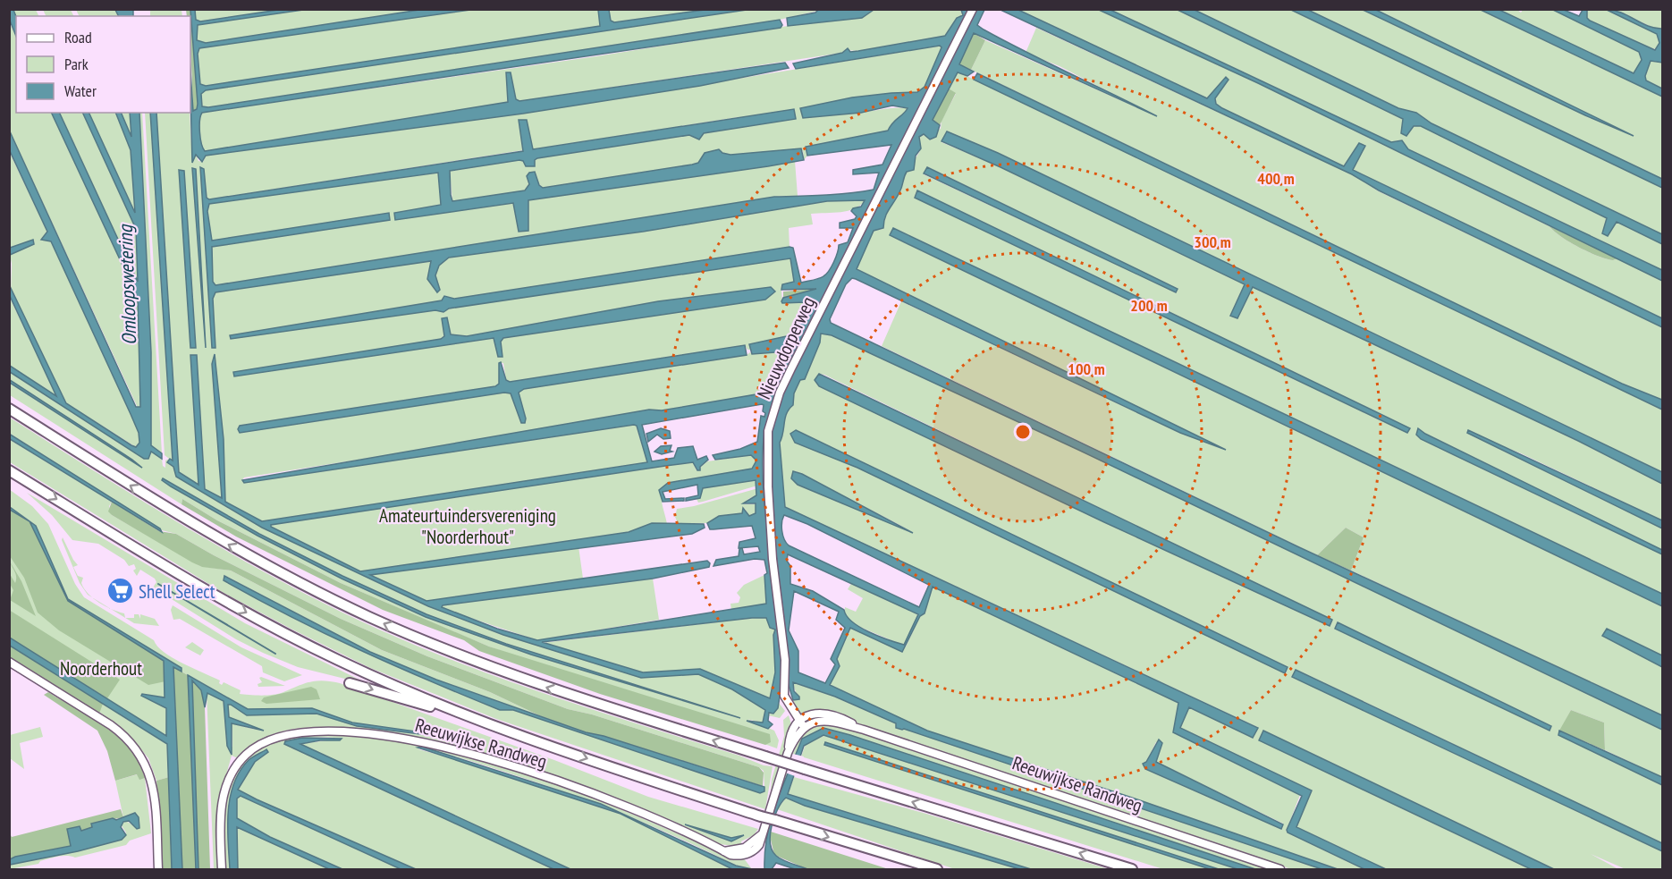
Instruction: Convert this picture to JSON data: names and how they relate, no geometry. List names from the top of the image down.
{
  "streets": {
    "main road": ["Nieuwdorperweg", "Reeuwijkse Randweg"]
  },
  "crossings": [
    ["Nieuwdorperweg", "Reeuwijkse Randweg"]
  ],
  "water": ["Omloopswetering"],
  "parks": ["Amateurtuindersvereniging \"Noorderhout\"", "Noorderhout"],
  "places": {
    "supermarket": ["Shell Select"]
  },
  "legend": ["Road", "Park", "Water"],
  "rings": [
    "400 m",
    "300 m",
    "200 m",
    "100 m"
  ]
}
